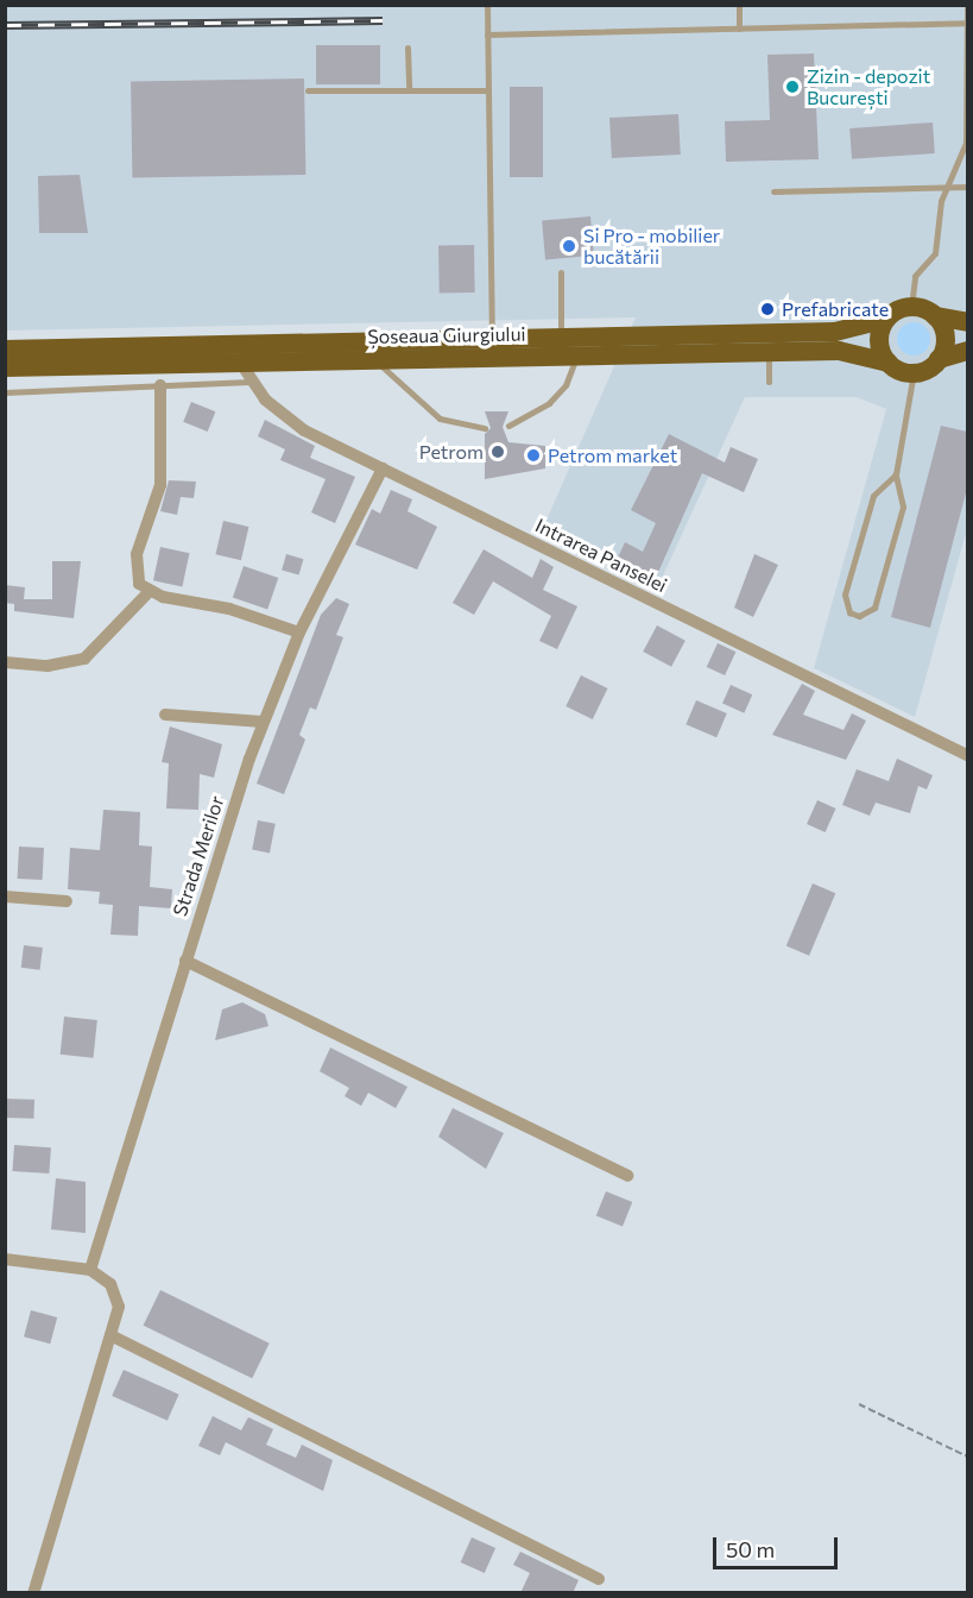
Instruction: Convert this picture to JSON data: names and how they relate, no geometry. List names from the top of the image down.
{
  "streets": {
    "highway": ["Șoseaua Giurgiului"],
    "street": ["Intrarea Panselei", "Strada Merilor"]
  },
  "crossings": [
    ["Șoseaua Giurgiului", "Intrarea Panselei"],
    ["Intrarea Panselei", "Strada Merilor"]
  ],
  "places": [
    "Zizin - depozit București",
    "Si Pro - mobilier bucătării",
    "Prefabricate",
    "Petrom",
    "Petrom market"
  ],
  "scale_bar": "50 m"
}
